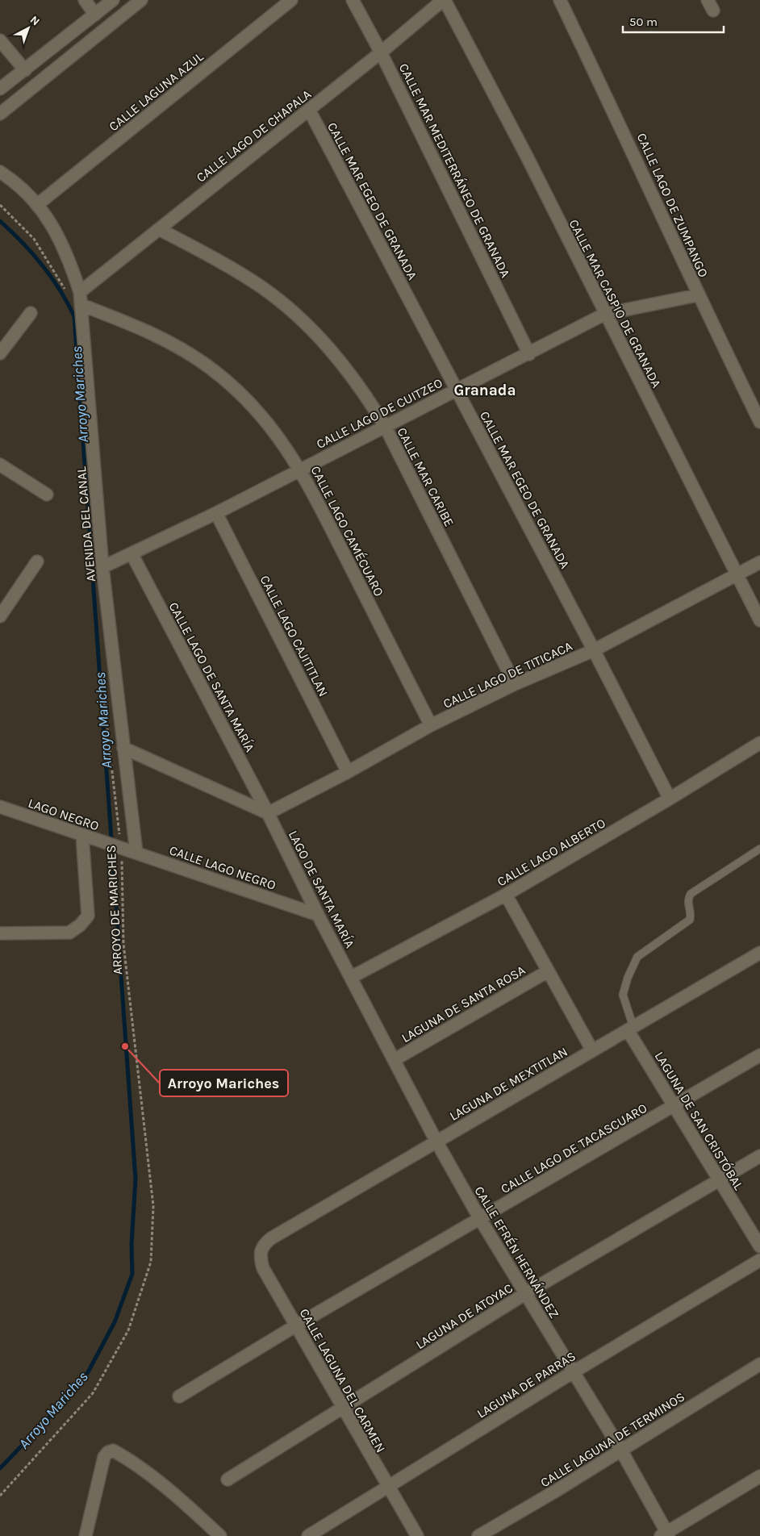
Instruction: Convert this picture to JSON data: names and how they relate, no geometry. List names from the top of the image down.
{
  "streets": {
    "street": [
      "CALLE LAGUNA AZUL",
      "CALLE LAGO DE CHAPALA",
      "CALLE MAR MEDITERRÁNEO DE GRANADA",
      "CALLE MAR EGEO DE GRANADA",
      "CALLE LAGO DE ZUMPANGO",
      "CALLE MAR CASPIO DE GRANADA",
      "CALLE LAGO DE CUITZEO",
      "CALLE MAR CARIBE",
      "AVENIDA DEL CANAL",
      "CALLE LAGO CAMÉCUARO",
      "CALLE LAGO CAJITITLAN",
      "CALLE LAGO DE TITICACA",
      "CALLE LAGO DE SANTA MARÍA",
      "LAGO NEGRO",
      "CALLE LAGO ALBERTO",
      "CALLE LAGO NEGRO",
      "LAGO DE SANTA MARÍA",
      "LAGUNA DE SANTA ROSA",
      "LAGUNA DE MEXTITLAN",
      "LAGUNA DE SAN CRISTÓBAL",
      "CALLE LAGO DE TACASCUARO",
      "CALLE EFRÉN HERNÁNDEZ",
      "LAGUNA DE ATOYAC",
      "CALLE LAGUNA DEL CARMEN",
      "LAGUNA DE PARRAS",
      "CALLE LAGUNA DE TERMINOS"
    ],
    "path": ["ARROYO DE MARICHES"]
  },
  "crossings": [
    ["CALLE LAGUNA AZUL", "AVENIDA DEL CANAL"],
    ["CALLE LAGO DE CHAPALA", "CALLE MAR MEDITERRÁNEO DE GRANADA"],
    ["CALLE LAGO DE CHAPALA", "CALLE MAR EGEO DE GRANADA"],
    ["CALLE LAGO DE CHAPALA", "CALLE MAR CASPIO DE GRANADA"],
    ["CALLE LAGO DE CHAPALA", "CALLE MAR CARIBE"],
    ["CALLE LAGO DE CHAPALA", "AVENIDA DEL CANAL"],
    ["CALLE MAR MEDITERRÁNEO DE GRANADA", "CALLE LAGO DE CUITZEO"],
    ["CALLE MAR EGEO DE GRANADA", "CALLE LAGO DE CUITZEO"],
    ["CALLE MAR EGEO DE GRANADA", "CALLE LAGO DE TITICACA"],
    ["CALLE MAR EGEO DE GRANADA", "CALLE LAGO ALBERTO"],
    ["CALLE LAGO DE ZUMPANGO", "CALLE LAGO DE CUITZEO"],
    ["CALLE MAR CASPIO DE GRANADA", "CALLE LAGO DE CUITZEO"],
    ["CALLE MAR CASPIO DE GRANADA", "CALLE LAGO DE TITICACA"],
    ["CALLE LAGO DE CUITZEO", "CALLE MAR CARIBE"],
    ["CALLE LAGO DE CUITZEO", "AVENIDA DEL CANAL"],
    ["CALLE LAGO DE CUITZEO", "CALLE LAGO CAMÉCUARO"],
    ["CALLE LAGO DE CUITZEO", "CALLE LAGO CAJITITLAN"],
    ["CALLE LAGO DE CUITZEO", "CALLE LAGO DE SANTA MARÍA"],
    ["CALLE MAR CARIBE", "CALLE LAGO DE TITICACA"],
    ["AVENIDA DEL CANAL", "CALLE LAGO CAMÉCUARO"],
    ["AVENIDA DEL CANAL", "CALLE LAGO NEGRO"],
    ["CALLE LAGO CAMÉCUARO", "CALLE LAGO DE TITICACA"],
    ["CALLE LAGO CAJITITLAN", "CALLE LAGO DE TITICACA"],
    ["CALLE LAGO DE TITICACA", "CALLE LAGO DE SANTA MARÍA"],
    ["CALLE LAGO DE TITICACA", "LAGO DE SANTA MARÍA"],
    ["CALLE LAGO DE SANTA MARÍA", "LAGO DE SANTA MARÍA"],
    ["LAGO NEGRO", "CALLE LAGO NEGRO"],
    ["LAGO NEGRO", "ARROYO DE MARICHES"],
    ["CALLE LAGO ALBERTO", "LAGO DE SANTA MARÍA"],
    ["CALLE LAGO ALBERTO", "CALLE EFRÉN HERNÁNDEZ"],
    ["CALLE LAGO NEGRO", "LAGO DE SANTA MARÍA"],
    ["CALLE LAGO NEGRO", "ARROYO DE MARICHES"],
    ["LAGO DE SANTA MARÍA", "CALLE EFRÉN HERNÁNDEZ"],
    ["LAGUNA DE SANTA ROSA", "CALLE EFRÉN HERNÁNDEZ"],
    ["LAGUNA DE MEXTITLAN", "LAGUNA DE SAN CRISTÓBAL"],
    ["LAGUNA DE MEXTITLAN", "CALLE EFRÉN HERNÁNDEZ"],
    ["LAGUNA DE MEXTITLAN", "CALLE LAGUNA DEL CARMEN"],
    ["LAGUNA DE SAN CRISTÓBAL", "CALLE LAGO DE TACASCUARO"],
    ["LAGUNA DE SAN CRISTÓBAL", "LAGUNA DE ATOYAC"],
    ["CALLE LAGO DE TACASCUARO", "CALLE EFRÉN HERNÁNDEZ"],
    ["CALLE LAGO DE TACASCUARO", "CALLE LAGUNA DEL CARMEN"],
    ["CALLE EFRÉN HERNÁNDEZ", "LAGUNA DE ATOYAC"],
    ["CALLE EFRÉN HERNÁNDEZ", "LAGUNA DE PARRAS"],
    ["CALLE EFRÉN HERNÁNDEZ", "CALLE LAGUNA DE TERMINOS"],
    ["LAGUNA DE ATOYAC", "CALLE LAGUNA DEL CARMEN"],
    ["CALLE LAGUNA DEL CARMEN", "LAGUNA DE PARRAS"]
  ],
  "districts": ["Granada"],
  "water": ["Arroyo Mariches"],
  "places": ["Arroyo Mariches"],
  "scale_bar": "50 m",
  "north": "top right"
}
